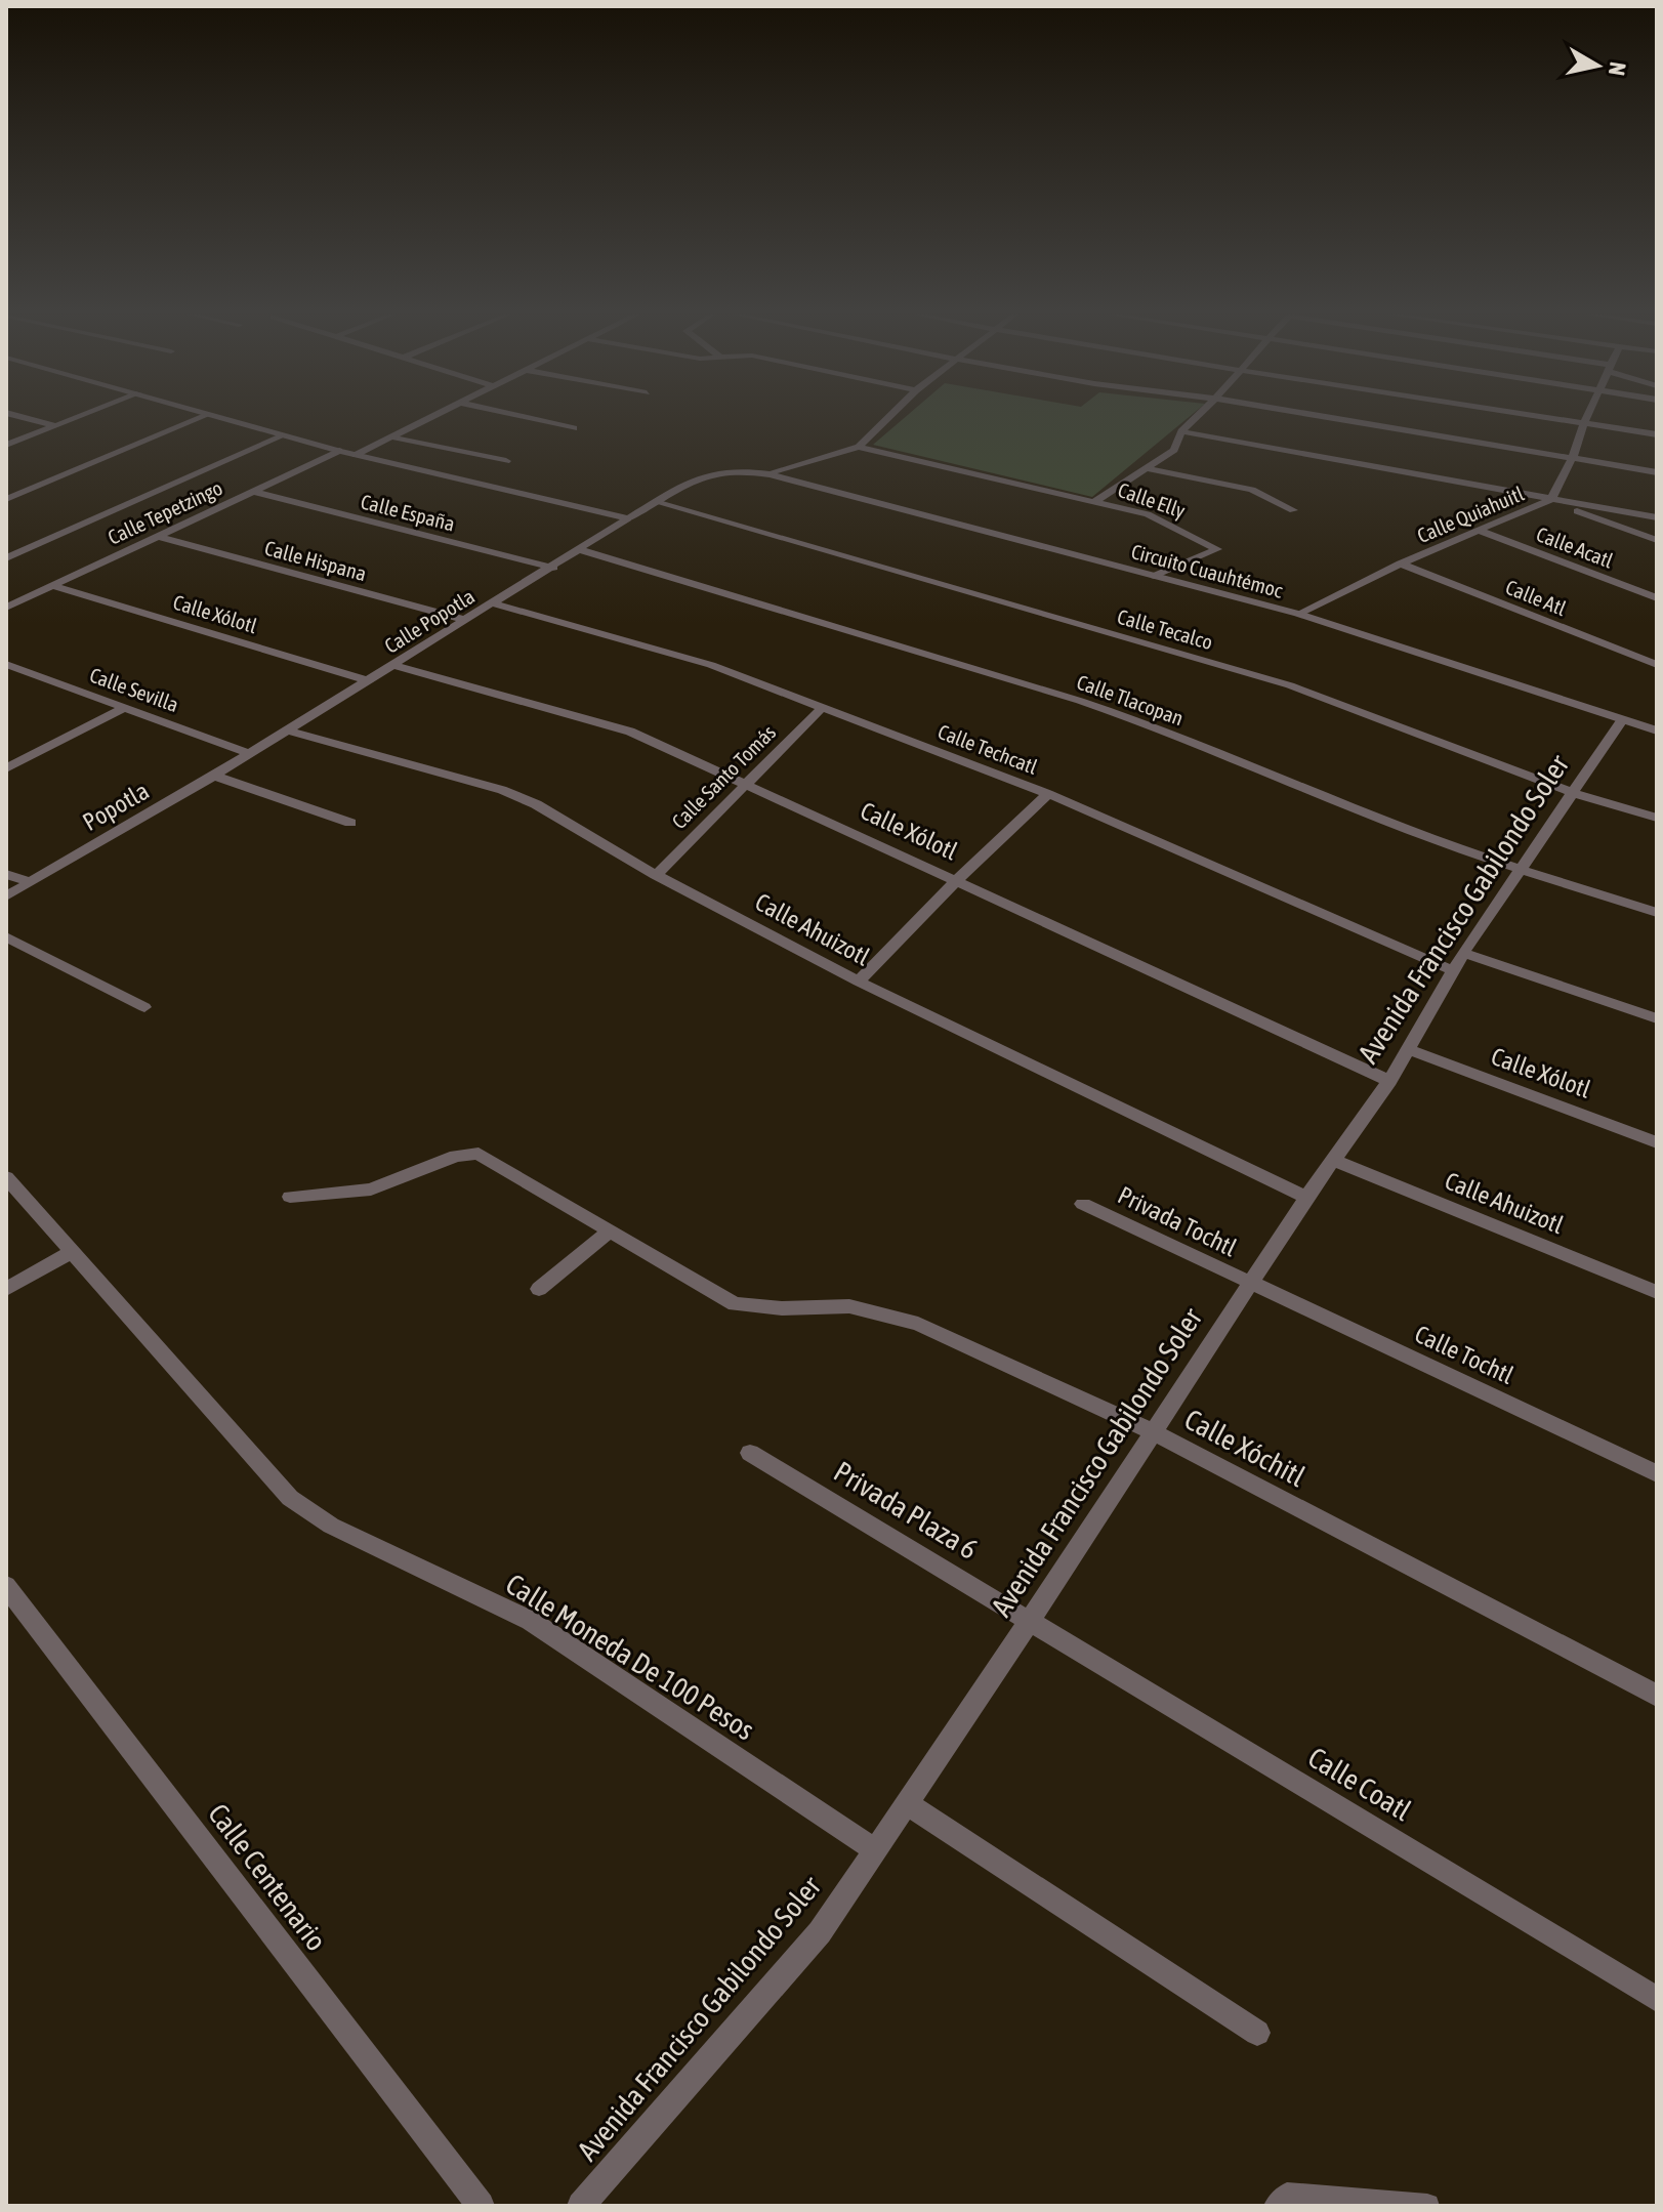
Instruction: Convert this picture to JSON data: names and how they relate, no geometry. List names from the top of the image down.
{
  "streets": {
    "street": [
      "Calle Elly",
      "Calle Tepetzingo",
      "Calle España",
      "Calle Quiahuitl",
      "Calle Acatl",
      "Calle Hispana",
      "Circuito Cuauhtémoc",
      "Calle Atl",
      "Calle Xólotl",
      "Calle Popotla",
      "Calle Tecalco",
      "Calle Sevilla",
      "Calle Tlacopan",
      "Calle Techcatl",
      "Calle Santo Tomás",
      "Popotla",
      "Avenida Francisco Gabilondo Soler",
      "Calle Ahuizotl",
      "Privada Tochtl",
      "Calle Tochtl",
      "Calle Xóchitl",
      "Privada Plaza 6",
      "Calle Moneda De 100 Pesos",
      "Calle Coatl",
      "Calle Centenario"
    ]
  },
  "crossings": [
    ["Calle Elly", "Circuito Cuauhtémoc"],
    ["Calle Tepetzingo", "Calle España"],
    ["Calle Tepetzingo", "Calle Hispana"],
    ["Calle Tepetzingo", "Calle Xólotl"],
    ["Calle España", "Calle Popotla"],
    ["Calle Quiahuitl", "Calle Acatl"],
    ["Calle Quiahuitl", "Circuito Cuauhtémoc"],
    ["Calle Quiahuitl", "Calle Atl"],
    ["Calle Hispana", "Calle Popotla"],
    ["Circuito Cuauhtémoc", "Calle Popotla"],
    ["Circuito Cuauhtémoc", "Avenida Francisco Gabilondo Soler"],
    ["Calle Xólotl", "Calle Popotla"],
    ["Calle Xólotl", "Calle Santo Tomás"],
    ["Calle Xólotl", "Avenida Francisco Gabilondo Soler"],
    ["Calle Popotla", "Calle Tecalco"],
    ["Calle Popotla", "Calle Sevilla"],
    ["Calle Popotla", "Calle Tlacopan"],
    ["Calle Popotla", "Calle Techcatl"],
    ["Calle Popotla", "Popotla"],
    ["Calle Popotla", "Calle Ahuizotl"],
    ["Calle Tecalco", "Avenida Francisco Gabilondo Soler"],
    ["Calle Sevilla", "Popotla"],
    ["Calle Tlacopan", "Avenida Francisco Gabilondo Soler"],
    ["Calle Techcatl", "Calle Santo Tomás"],
    ["Calle Techcatl", "Avenida Francisco Gabilondo Soler"],
    ["Calle Santo Tomás", "Calle Ahuizotl"],
    ["Avenida Francisco Gabilondo Soler", "Calle Ahuizotl"],
    ["Avenida Francisco Gabilondo Soler", "Privada Tochtl"],
    ["Avenida Francisco Gabilondo Soler", "Calle Tochtl"],
    ["Avenida Francisco Gabilondo Soler", "Calle Xóchitl"],
    ["Avenida Francisco Gabilondo Soler", "Privada Plaza 6"],
    ["Avenida Francisco Gabilondo Soler", "Calle Moneda De 100 Pesos"],
    ["Avenida Francisco Gabilondo Soler", "Calle Coatl"],
    ["Privada Tochtl", "Calle Tochtl"],
    ["Privada Plaza 6", "Calle Coatl"]
  ],
  "north": "right"
}
